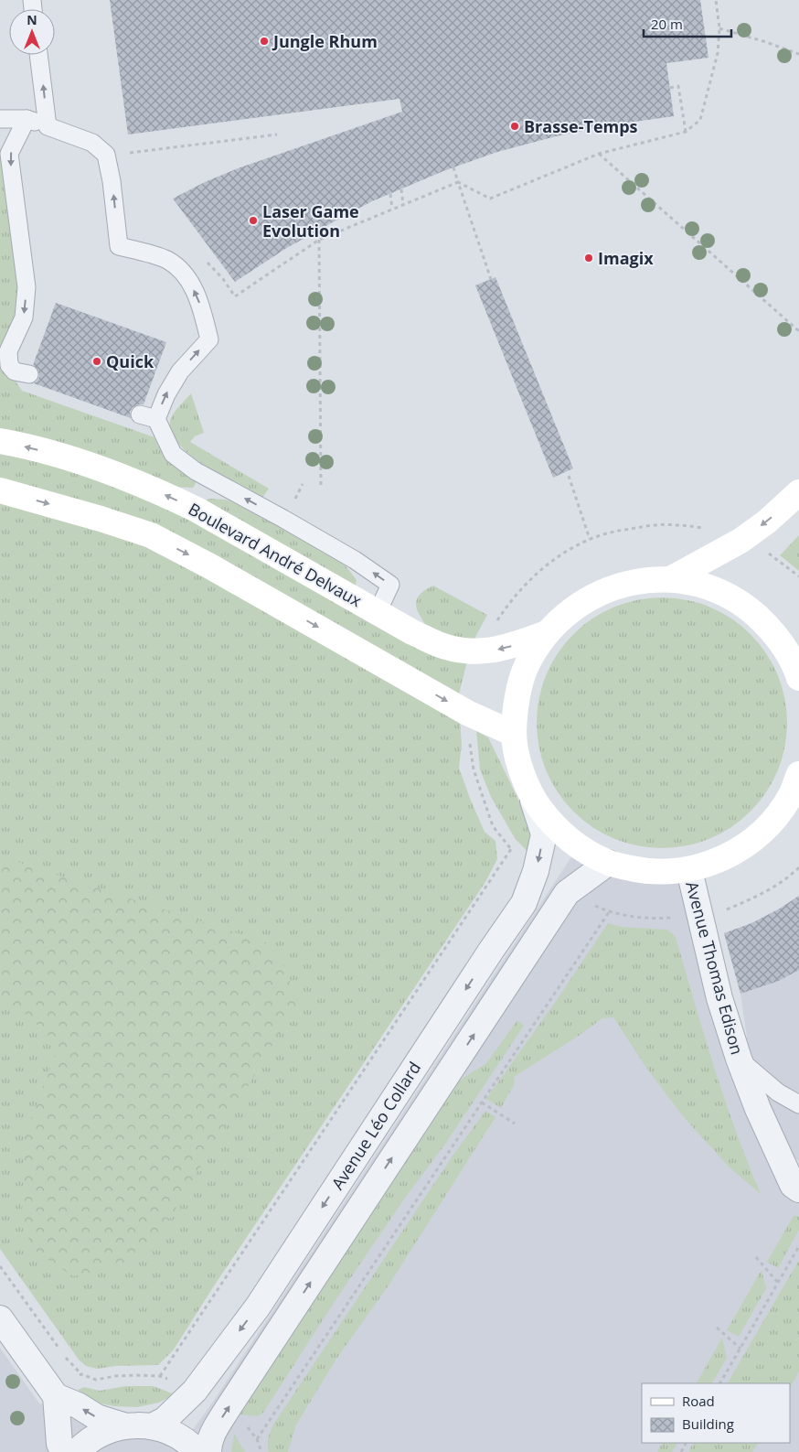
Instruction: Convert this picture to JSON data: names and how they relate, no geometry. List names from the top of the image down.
{
  "streets": {
    "street": ["Boulevard André Delvaux", "Avenue Thomas Edison", "Avenue Léo Collard"]
  },
  "places": [
    "Jungle Rhum",
    "Brasse-Temps",
    "Laser Game Evolution",
    "Imagix",
    "Quick"
  ],
  "legend": ["Road", "Building"],
  "scale_bar": "20 m",
  "north": "top"
}
